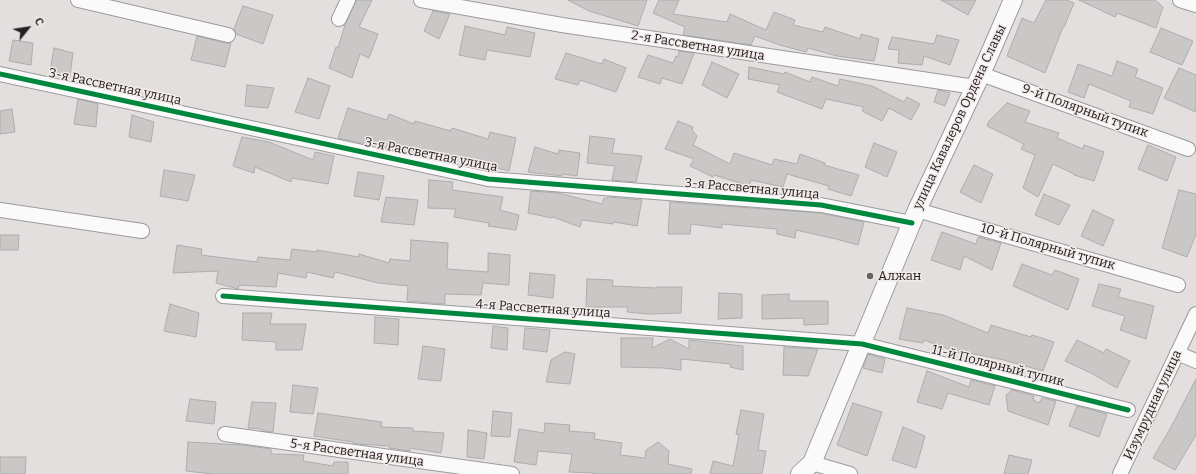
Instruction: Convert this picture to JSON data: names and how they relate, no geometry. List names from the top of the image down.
{
  "streets": {
    "street": [
      "2-я Рассветная улица",
      "3-я Рассветная улица",
      "9-й Полярный тупик",
      "улица Кавалеров Ордена Славы",
      "10-й Полярный тупик",
      "4-я Рассветная улица",
      "11-й Полярный тупик",
      "Изумрудная улица",
      "5-я Рассветная улица"
    ]
  },
  "crossings": [
    ["2-я Рассветная улица", "9-й Полярный тупик"],
    ["2-я Рассветная улица", "улица Кавалеров Ордена Славы"],
    ["3-я Рассветная улица", "улица Кавалеров Ордена Славы"],
    ["3-я Рассветная улица", "10-й Полярный тупик"],
    ["9-й Полярный тупик", "улица Кавалеров Ордена Славы"],
    ["улица Кавалеров Ордена Славы", "10-й Полярный тупик"],
    ["улица Кавалеров Ордена Славы", "4-я Рассветная улица"],
    ["улица Кавалеров Ордена Славы", "11-й Полярный тупик"],
    ["4-я Рассветная улица", "11-й Полярный тупик"]
  ],
  "places": ["Алжан"],
  "north": "top right"
}
